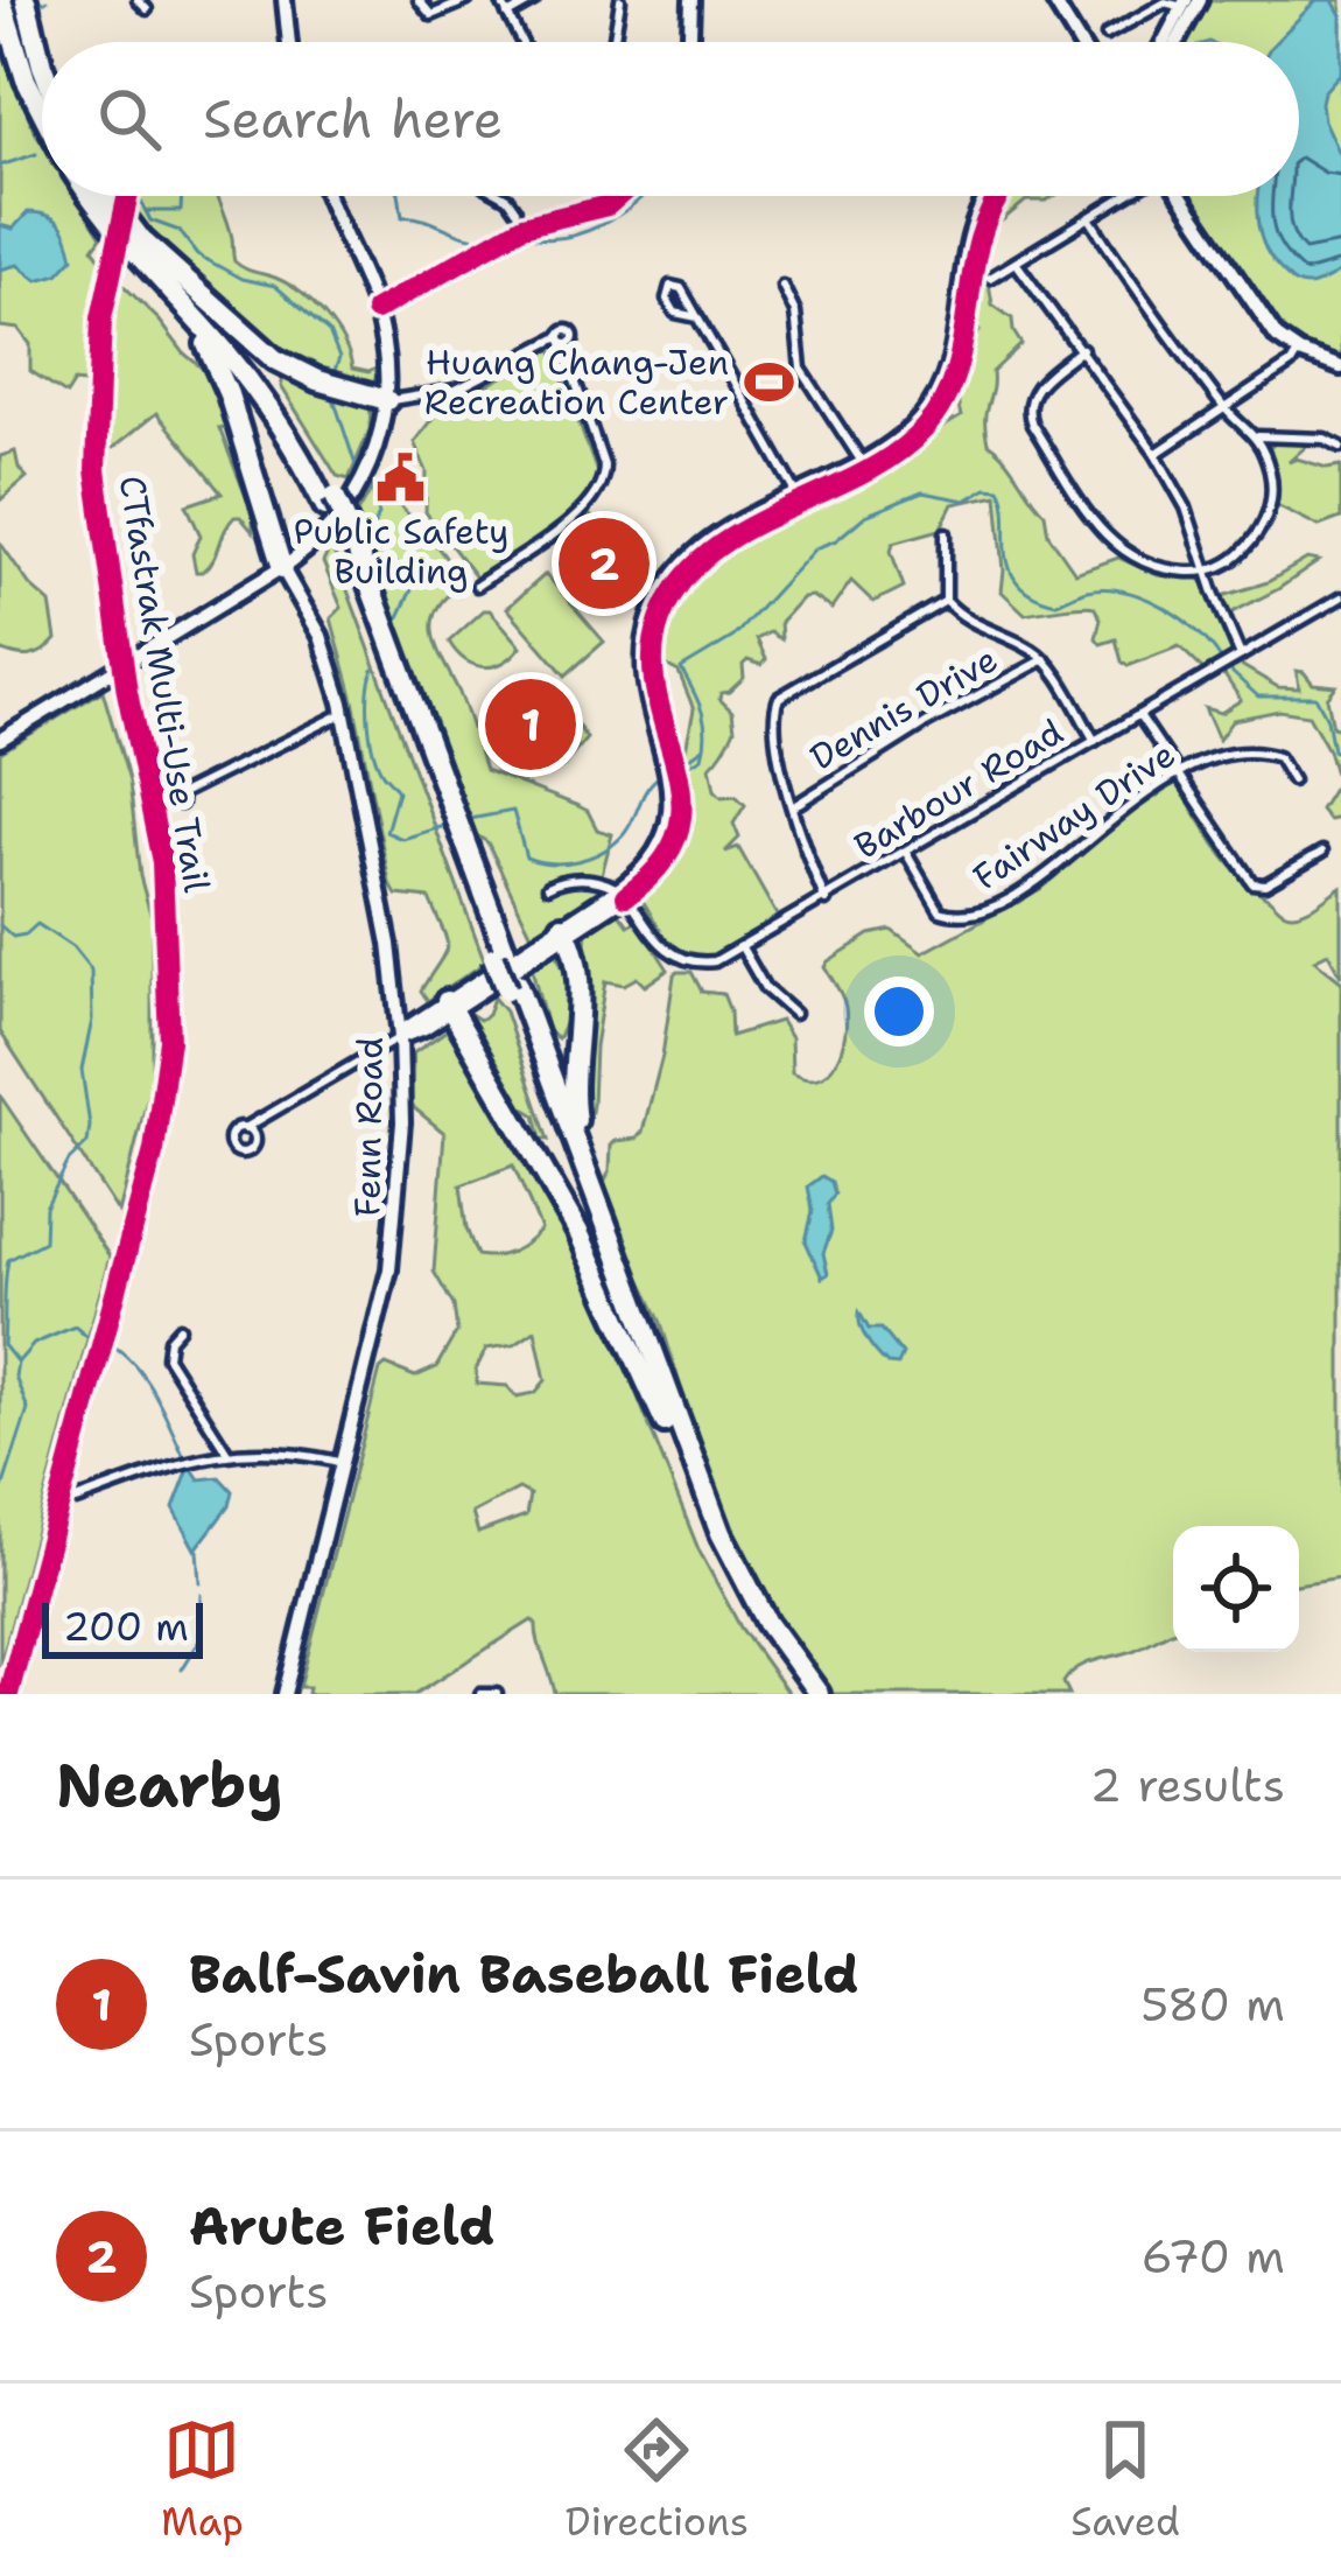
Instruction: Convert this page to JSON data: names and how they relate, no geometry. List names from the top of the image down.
{
  "streets": {
    "main road": ["Fenn Road"],
    "street": ["Dennis Drive", "Barbour Road", "Fairway Drive"],
    "cycle path": ["CTfastrak Multi-Use Trail"]
  },
  "crossings": [
    ["Barbour Road", "Fairway Drive"]
  ],
  "places": {
    "sports": ["Huang Chang-Jen Recreation Center"],
    "public building": ["Public Safety Building"]
  },
  "scale_bar": "200 m",
  "page": {
    "search": "Search here",
    "pins": ["2", "1"],
    "scale": "200 m",
    "heading": ["Nearby", "2 results"],
    "list": [
      {
        "mark": "1",
        "name": "Balf-Savin Baseball Field",
        "note": "Sports",
        "value": "580 m"
      },
      {
        "mark": "2",
        "name": "Arute Field",
        "note": "Sports",
        "value": "670 m"
      }
    ],
    "nav": ["Map", "Directions", "Saved"]
  }
}
